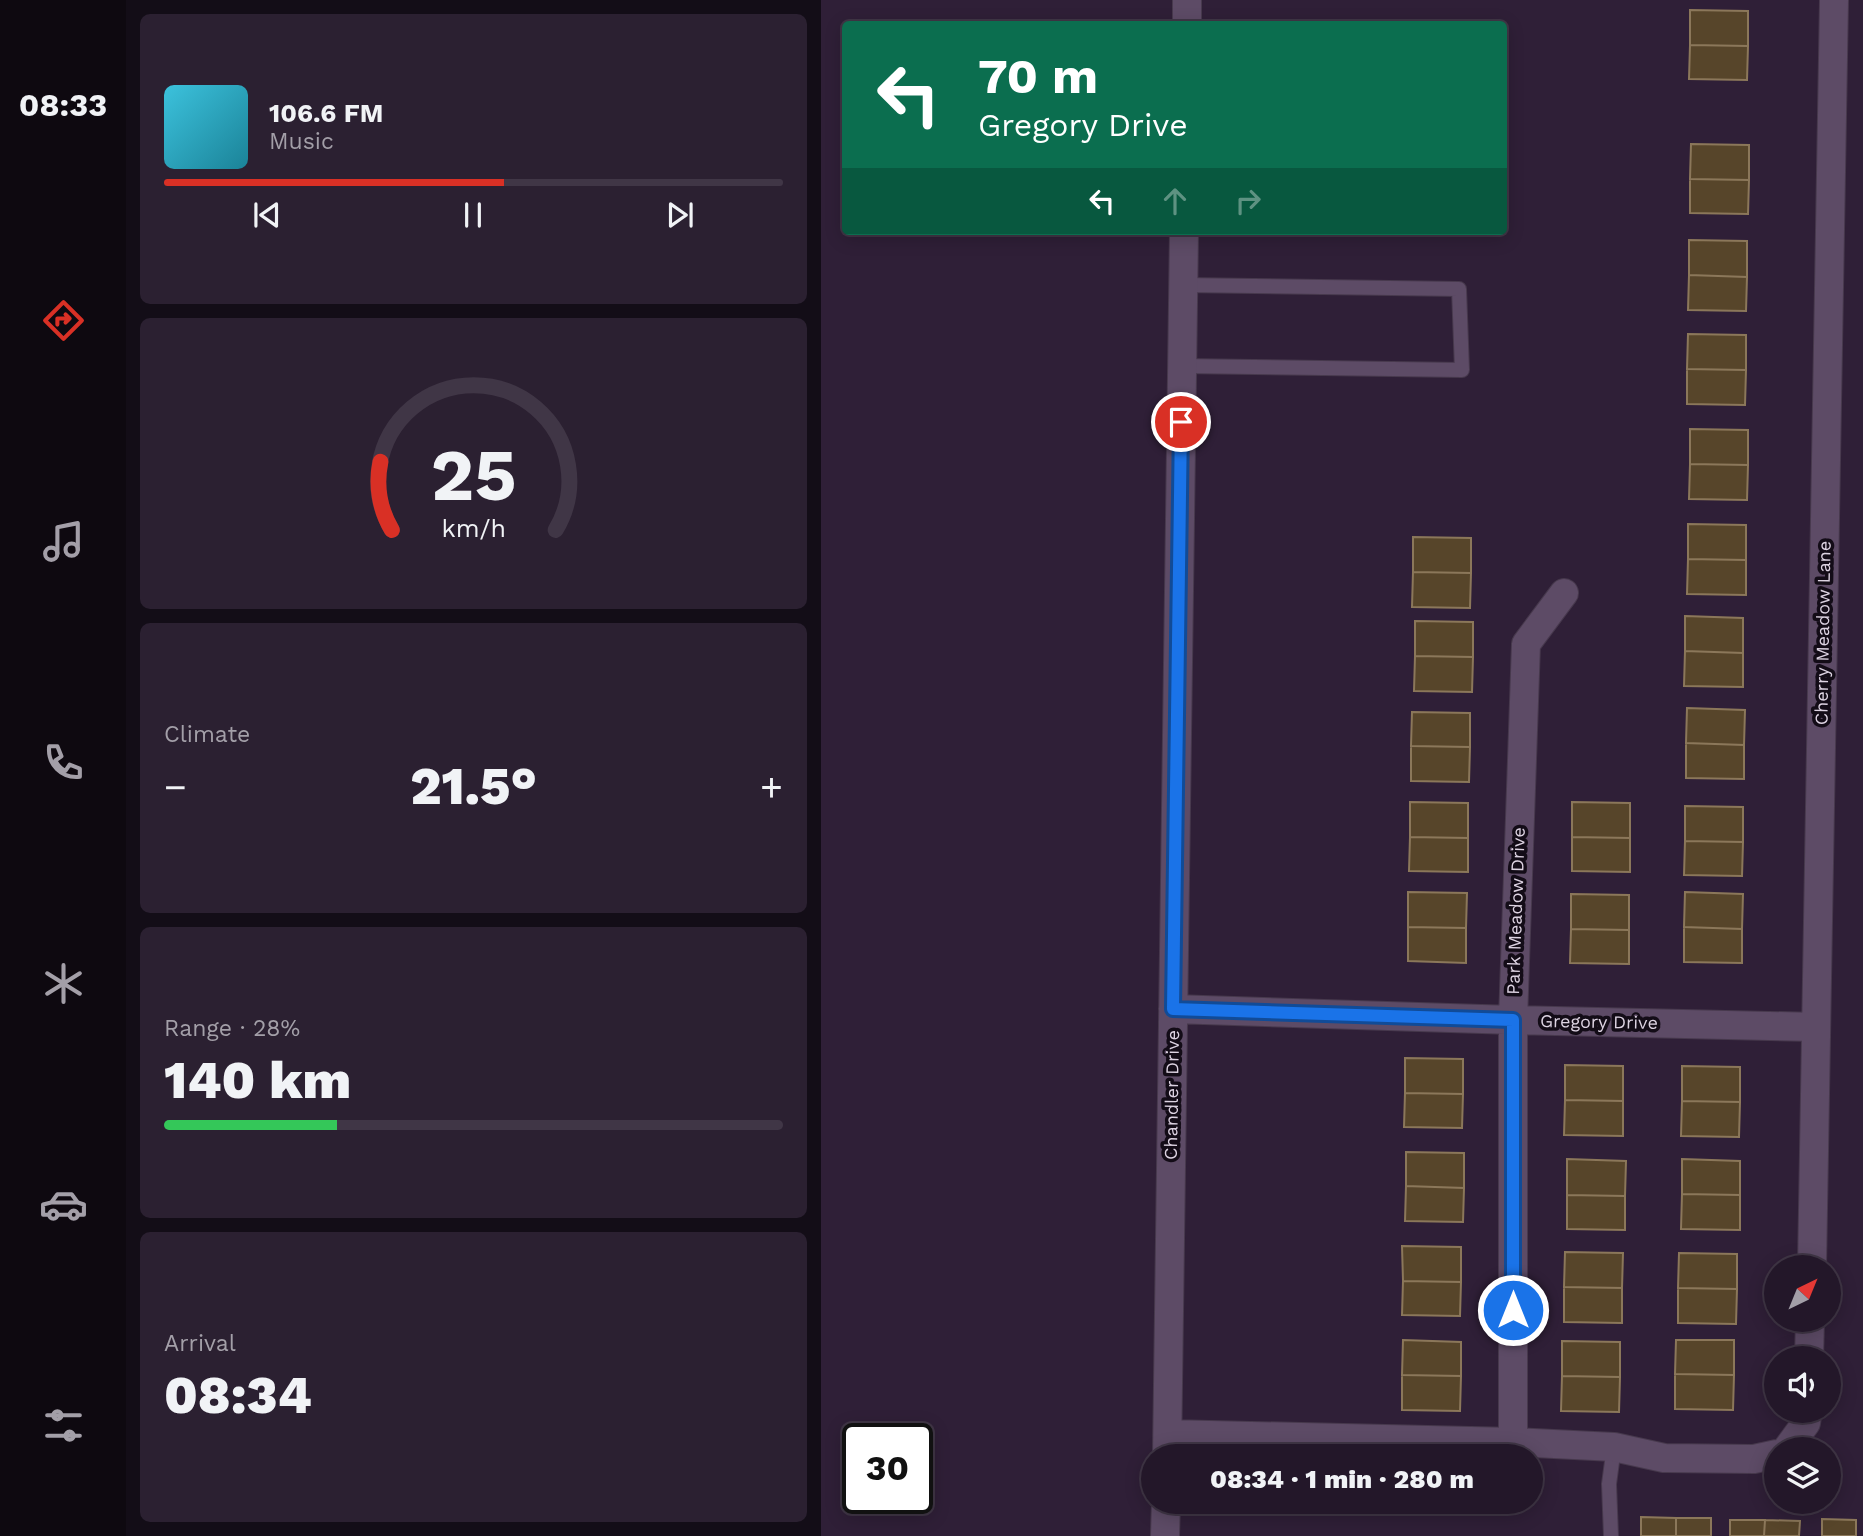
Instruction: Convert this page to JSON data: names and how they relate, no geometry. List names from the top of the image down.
{
  "streets": {
    "street": [
      "Cherry Meadow Lane",
      "Park Meadow Drive",
      "Gregory Drive",
      "Chandler Drive"
    ]
  },
  "crossings": [
    ["Cherry Meadow Lane", "Gregory Drive"],
    ["Park Meadow Drive", "Gregory Drive"],
    ["Gregory Drive", "Chandler Drive"]
  ],
  "north": "top right",
  "page": {
    "tabs": "08:33",
    "turn": ["70 m", "Gregory Drive"],
    "song": ["106.6 FM", "Music"],
    "tile": [
      "Climate",
      ["Range · 28%", "140 km"],
      ["Arrival", "08:34"]
    ],
    "heat": ["−", "21.5°", "+"],
    "limit": "30",
    "trip": "08:34 · 1 min · 280 m",
    "gauge": ["25", "km/h"]
  }
}
